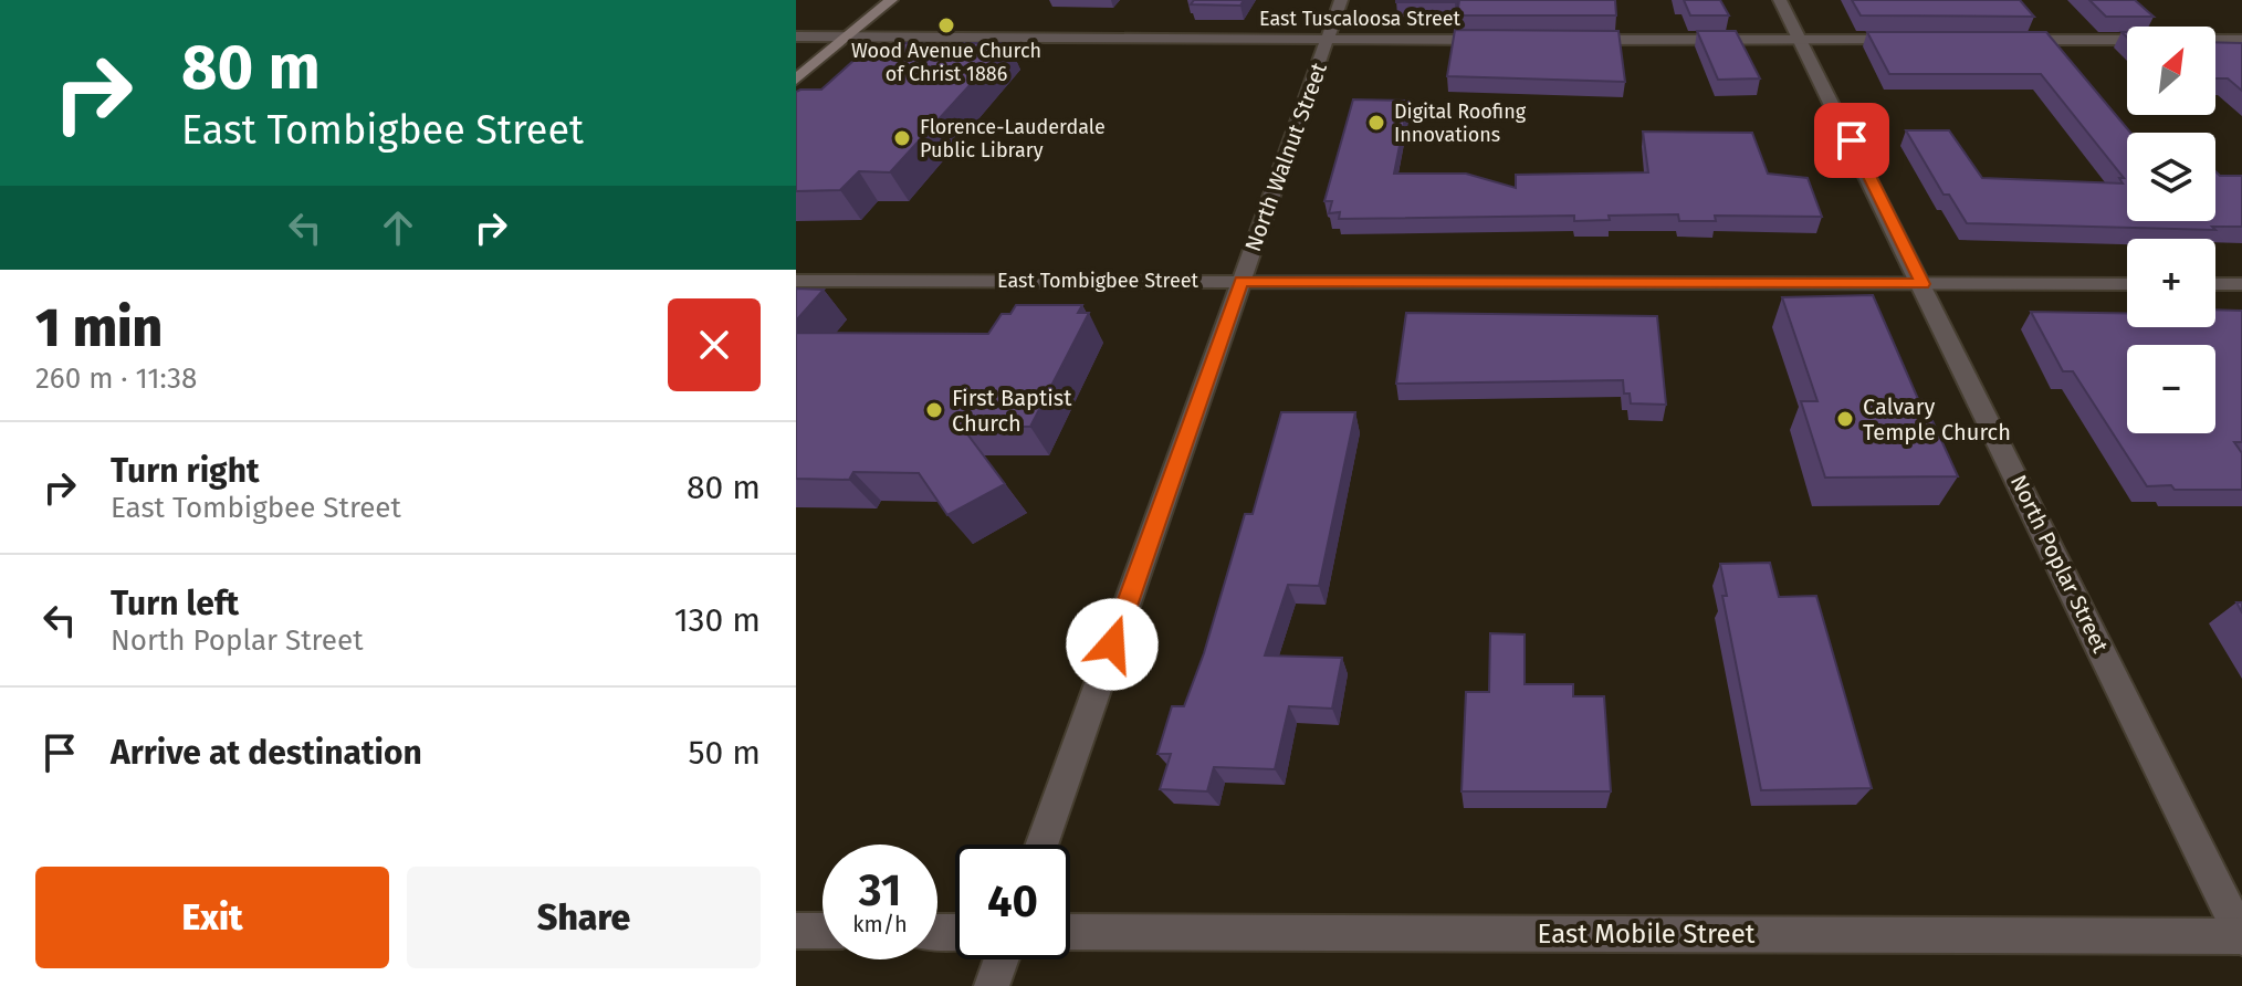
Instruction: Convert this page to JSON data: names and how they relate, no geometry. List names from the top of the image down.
{
  "streets": {
    "street": [
      "East Tuscaloosa Street",
      "North Walnut Street",
      "East Tombigbee Street",
      "North Poplar Street",
      "East Mobile Street"
    ]
  },
  "crossings": [
    ["East Tuscaloosa Street", "North Walnut Street"],
    ["North Walnut Street", "East Tombigbee Street"],
    ["East Tombigbee Street", "North Poplar Street"],
    ["North Poplar Street", "East Mobile Street"]
  ],
  "places": [
    "Wood Avenue Church of Christ 1886",
    "Digital Roofing Innovations",
    "Florence-Lauderdale Public Library",
    "First Baptist Church",
    "Calvary Temple Church"
  ],
  "north": "top right",
  "page": {
    "turn": ["80 m", "East Tombigbee Street"],
    "map_buttons": ["+", "−"],
    "heading": ["1 min", "260 m · 11:38"],
    "list": [
      {
        "name": "Turn right",
        "note": "East Tombigbee Street",
        "value": "80 m"
      },
      {
        "name": "Turn left",
        "note": "North Poplar Street",
        "value": "130 m"
      },
      {
        "name": "Arrive at destination",
        "value": "50 m"
      }
    ],
    "speed": "31 km/h",
    "limit": "40",
    "buttons": ["Exit", "Share"]
  }
}
